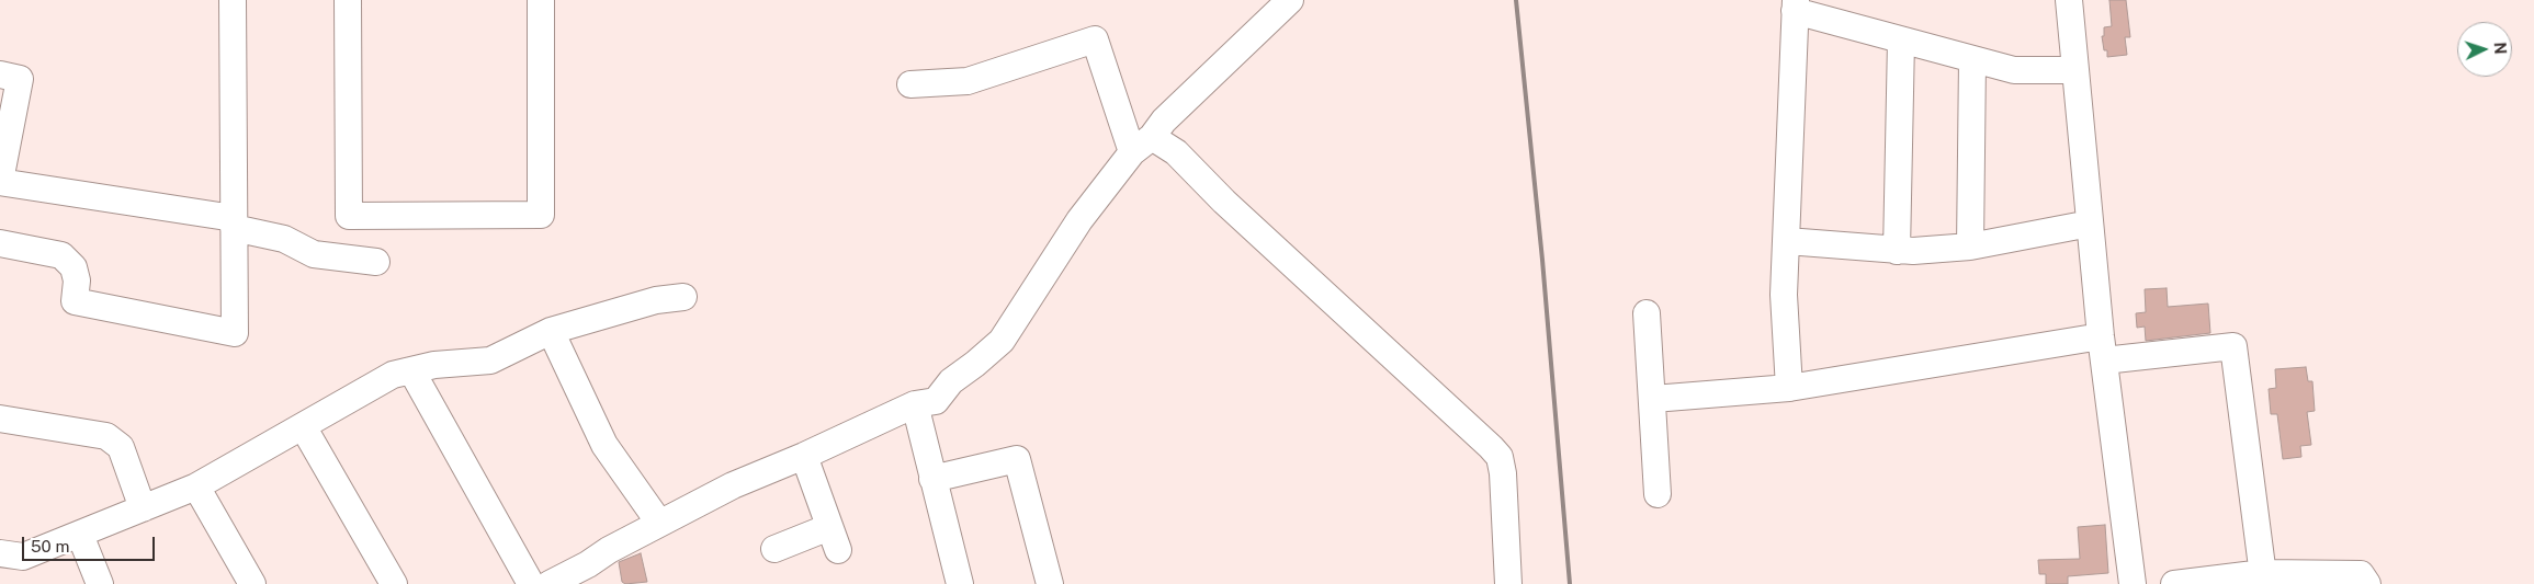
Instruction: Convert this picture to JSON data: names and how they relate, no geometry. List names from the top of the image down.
{
  "scale_bar": "50 m",
  "north": "right"
}
